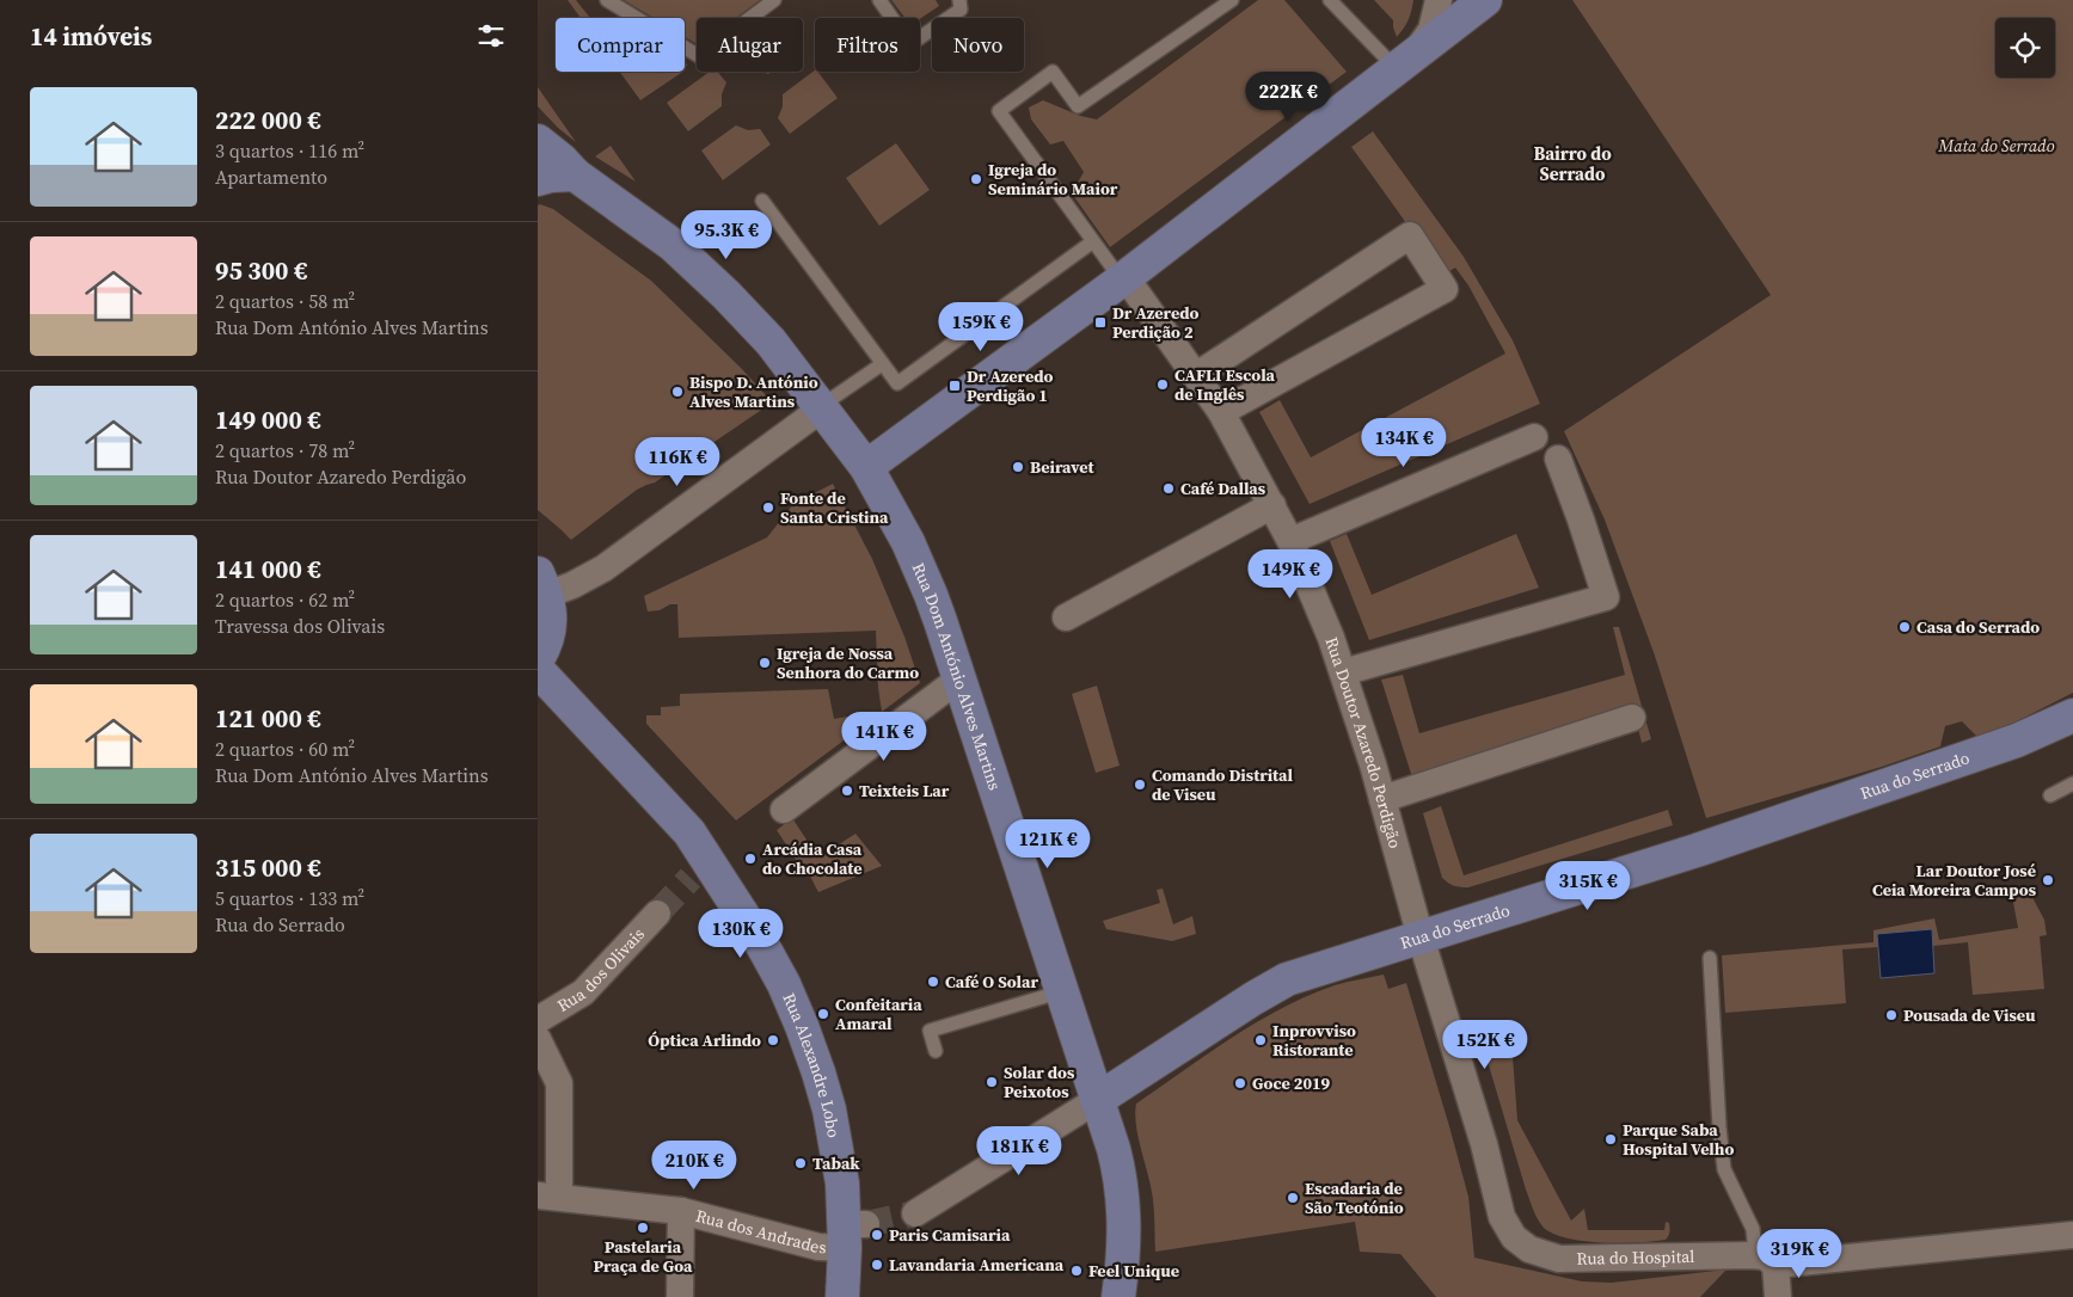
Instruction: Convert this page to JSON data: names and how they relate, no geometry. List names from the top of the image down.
{
  "streets": {
    "street": [
      "Rua Dom António Alves Martins",
      "Rua Doutor Azaredo Perdigão",
      "Rua do Serrado",
      "Rua dos Olivais",
      "Rua Alexandre Lobo",
      "Rua dos Andrades",
      "Rua do Hospital"
    ]
  },
  "crossings": [
    ["Rua Dom António Alves Martins", "Rua do Serrado"],
    ["Rua Doutor Azaredo Perdigão", "Rua do Serrado"],
    ["Rua Doutor Azaredo Perdigão", "Rua do Hospital"],
    ["Rua do Serrado", "Rua do Hospital"],
    ["Rua Alexandre Lobo", "Rua dos Andrades"]
  ],
  "districts": ["Bairro do Serrado"],
  "parks": ["Mata do Serrado"],
  "places": {
    "other": [
      "Igreja do Seminário Maior",
      "CAFLI Escola de Inglês",
      "Bispo D. António Alves Martins",
      "Beiravet",
      "Café Dallas",
      "Fonte de Santa Cristina",
      "Casa do Serrado",
      "Igreja de Nossa Senhora do Carmo",
      "Comando Distrital de Viseu",
      "Teixteis Lar",
      "Arcádia Casa do Chocolate",
      "Lar Doutor José Ceia Moreira Campos",
      "Café O Solar",
      "Confeitaria Amaral",
      "Pousada de Viseu",
      "Óptica Arlindo",
      "Inprovviso Ristorante",
      "Solar dos Peixotos",
      "Goce 2019",
      "Parque Saba Hospital Velho",
      "Tabak",
      "Escadaria de São Teotónio",
      "Pastelaria Praça de Goa",
      "Paris Camisaria",
      "Lavandaria Americana",
      "Feel Unique"
    ],
    "transit": ["Dr Azeredo Perdição 2", "Dr Azeredo Perdigão 1"]
  },
  "page": {
    "heading": "14 imóveis",
    "chip": [
      "Comprar",
      "Alugar",
      "Filtros",
      "Novo"
    ],
    "list": [
      {
        "name": "222 000 €",
        "note": "3 quartos · 116 m² · Apartamento"
      },
      {
        "name": "95 300 €",
        "note": "2 quartos · 58 m² · Rua Dom António Alves Martins"
      },
      {
        "name": "149 000 €",
        "note": "2 quartos · 78 m² · Rua Doutor Azaredo Perdigão"
      },
      {
        "name": "141 000 €",
        "note": "2 quartos · 62 m² · Travessa dos Olivais"
      },
      {
        "name": "121 000 €",
        "note": "2 quartos · 60 m² · Rua Dom António Alves Martins"
      },
      {
        "name": "315 000 €",
        "note": "5 quartos · 133 m² · Rua do Serrado"
      }
    ],
    "price": [
      "222K €",
      "95.3K €",
      "159K €",
      "134K €",
      "116K €",
      "149K €",
      "141K €",
      "121K €",
      "315K €",
      "130K €",
      "152K €",
      "181K €",
      "210K €",
      "319K €"
    ]
  }
}
